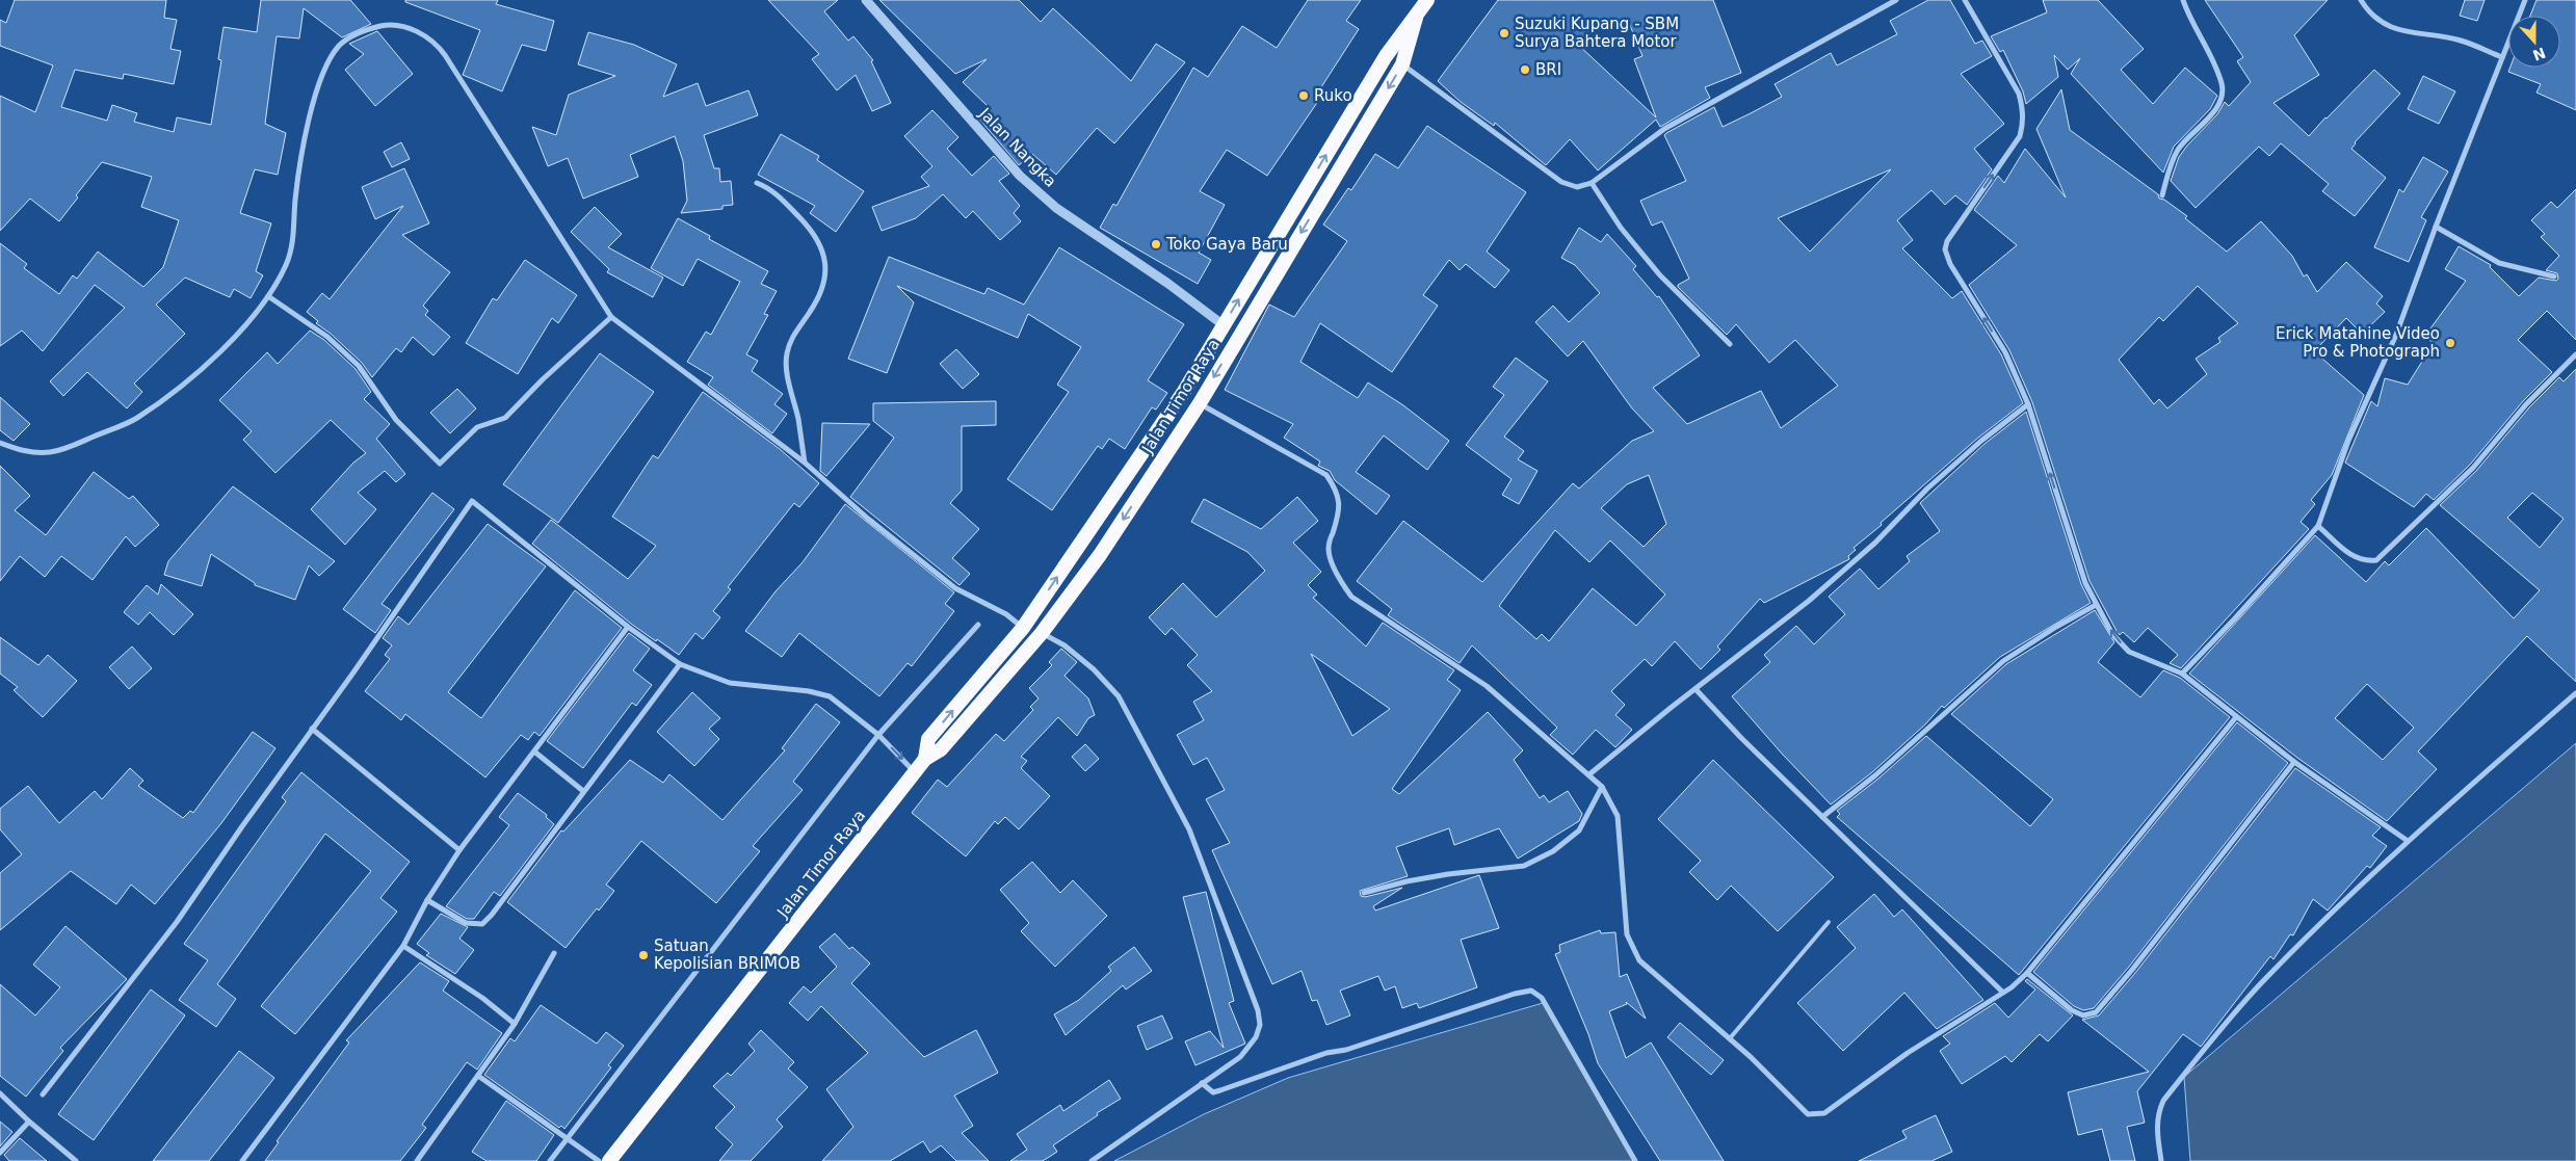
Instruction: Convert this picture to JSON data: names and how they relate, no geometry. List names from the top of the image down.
{
  "streets": {
    "highway": ["Jalan Timor Raya"],
    "street": ["Jalan Nangka"]
  },
  "crossings": [
    ["Jalan Nangka", "Jalan Timor Raya"]
  ],
  "places": [
    "Suzuki Kupang - SBM Surya Bahtera Motor",
    "BRI",
    "Ruko",
    "Toko Gaya Baru",
    "Erick Matahine Video Pro & Photograph",
    "Satuan Kepolisian BRIMOB"
  ],
  "north": "bottom"
}
